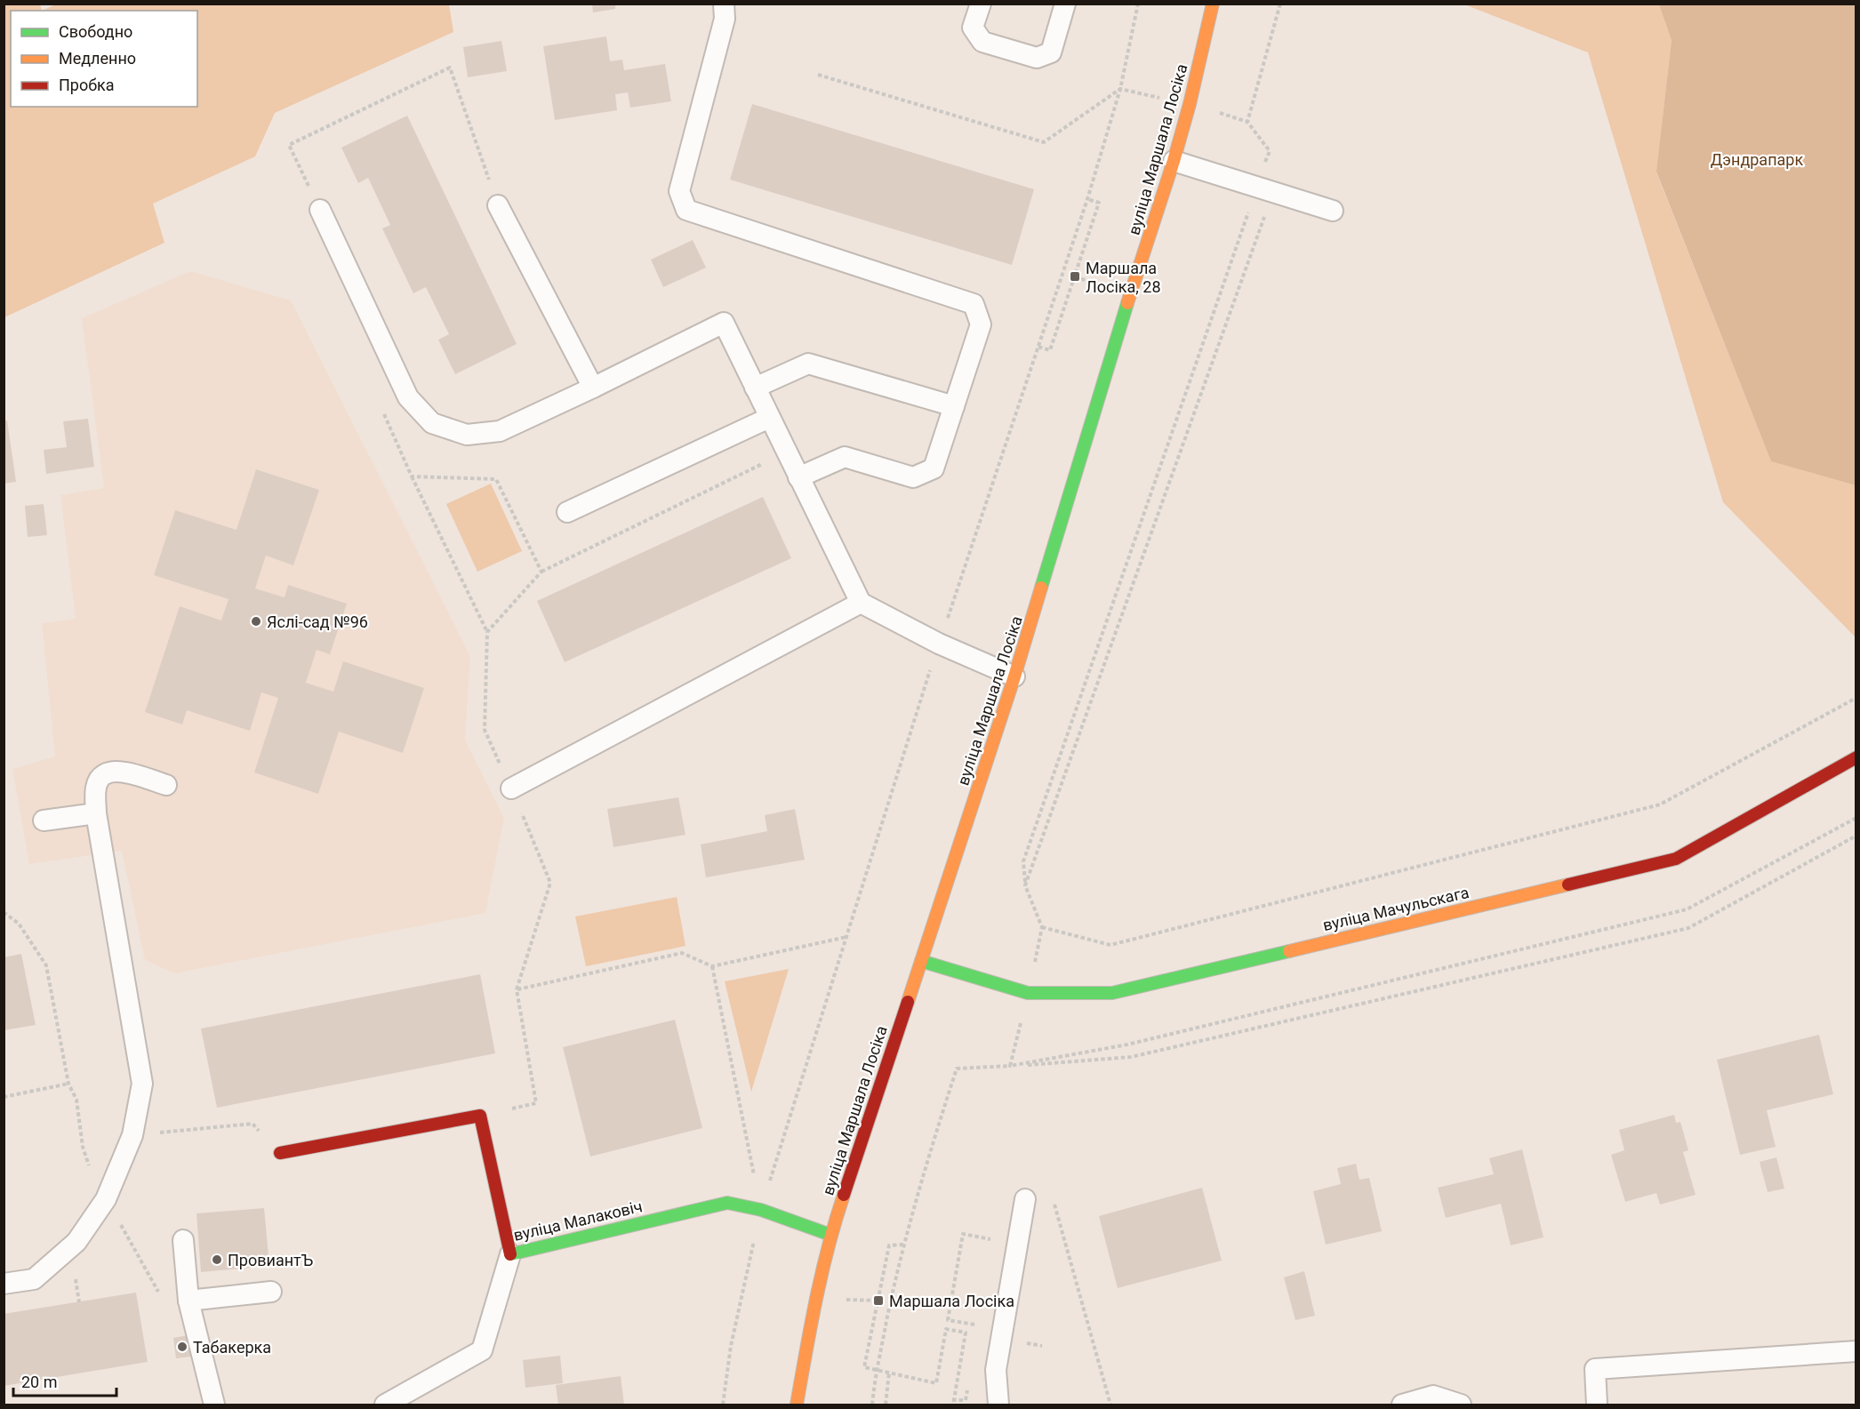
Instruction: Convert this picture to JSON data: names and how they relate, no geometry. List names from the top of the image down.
{
  "streets": {
    "street": ["вуліца Маршала Лосіка", "вуліца Мачульскага", "вуліца Малаковіч"]
  },
  "crossings": [
    ["вуліца Маршала Лосіка", "вуліца Мачульскага"],
    ["вуліца Маршала Лосіка", "вуліца Малаковіч"]
  ],
  "parks": ["Дэндрапарк"],
  "places": {
    "transit": ["Маршала Лосіка, 28", "Маршала Лосіка"],
    "other": ["Яслі-сад №96", "ПровиантЪ", "Табакерка"]
  },
  "legend": ["Свободно", "Медленно", "Пробка"],
  "scale_bar": "20 m"
}
